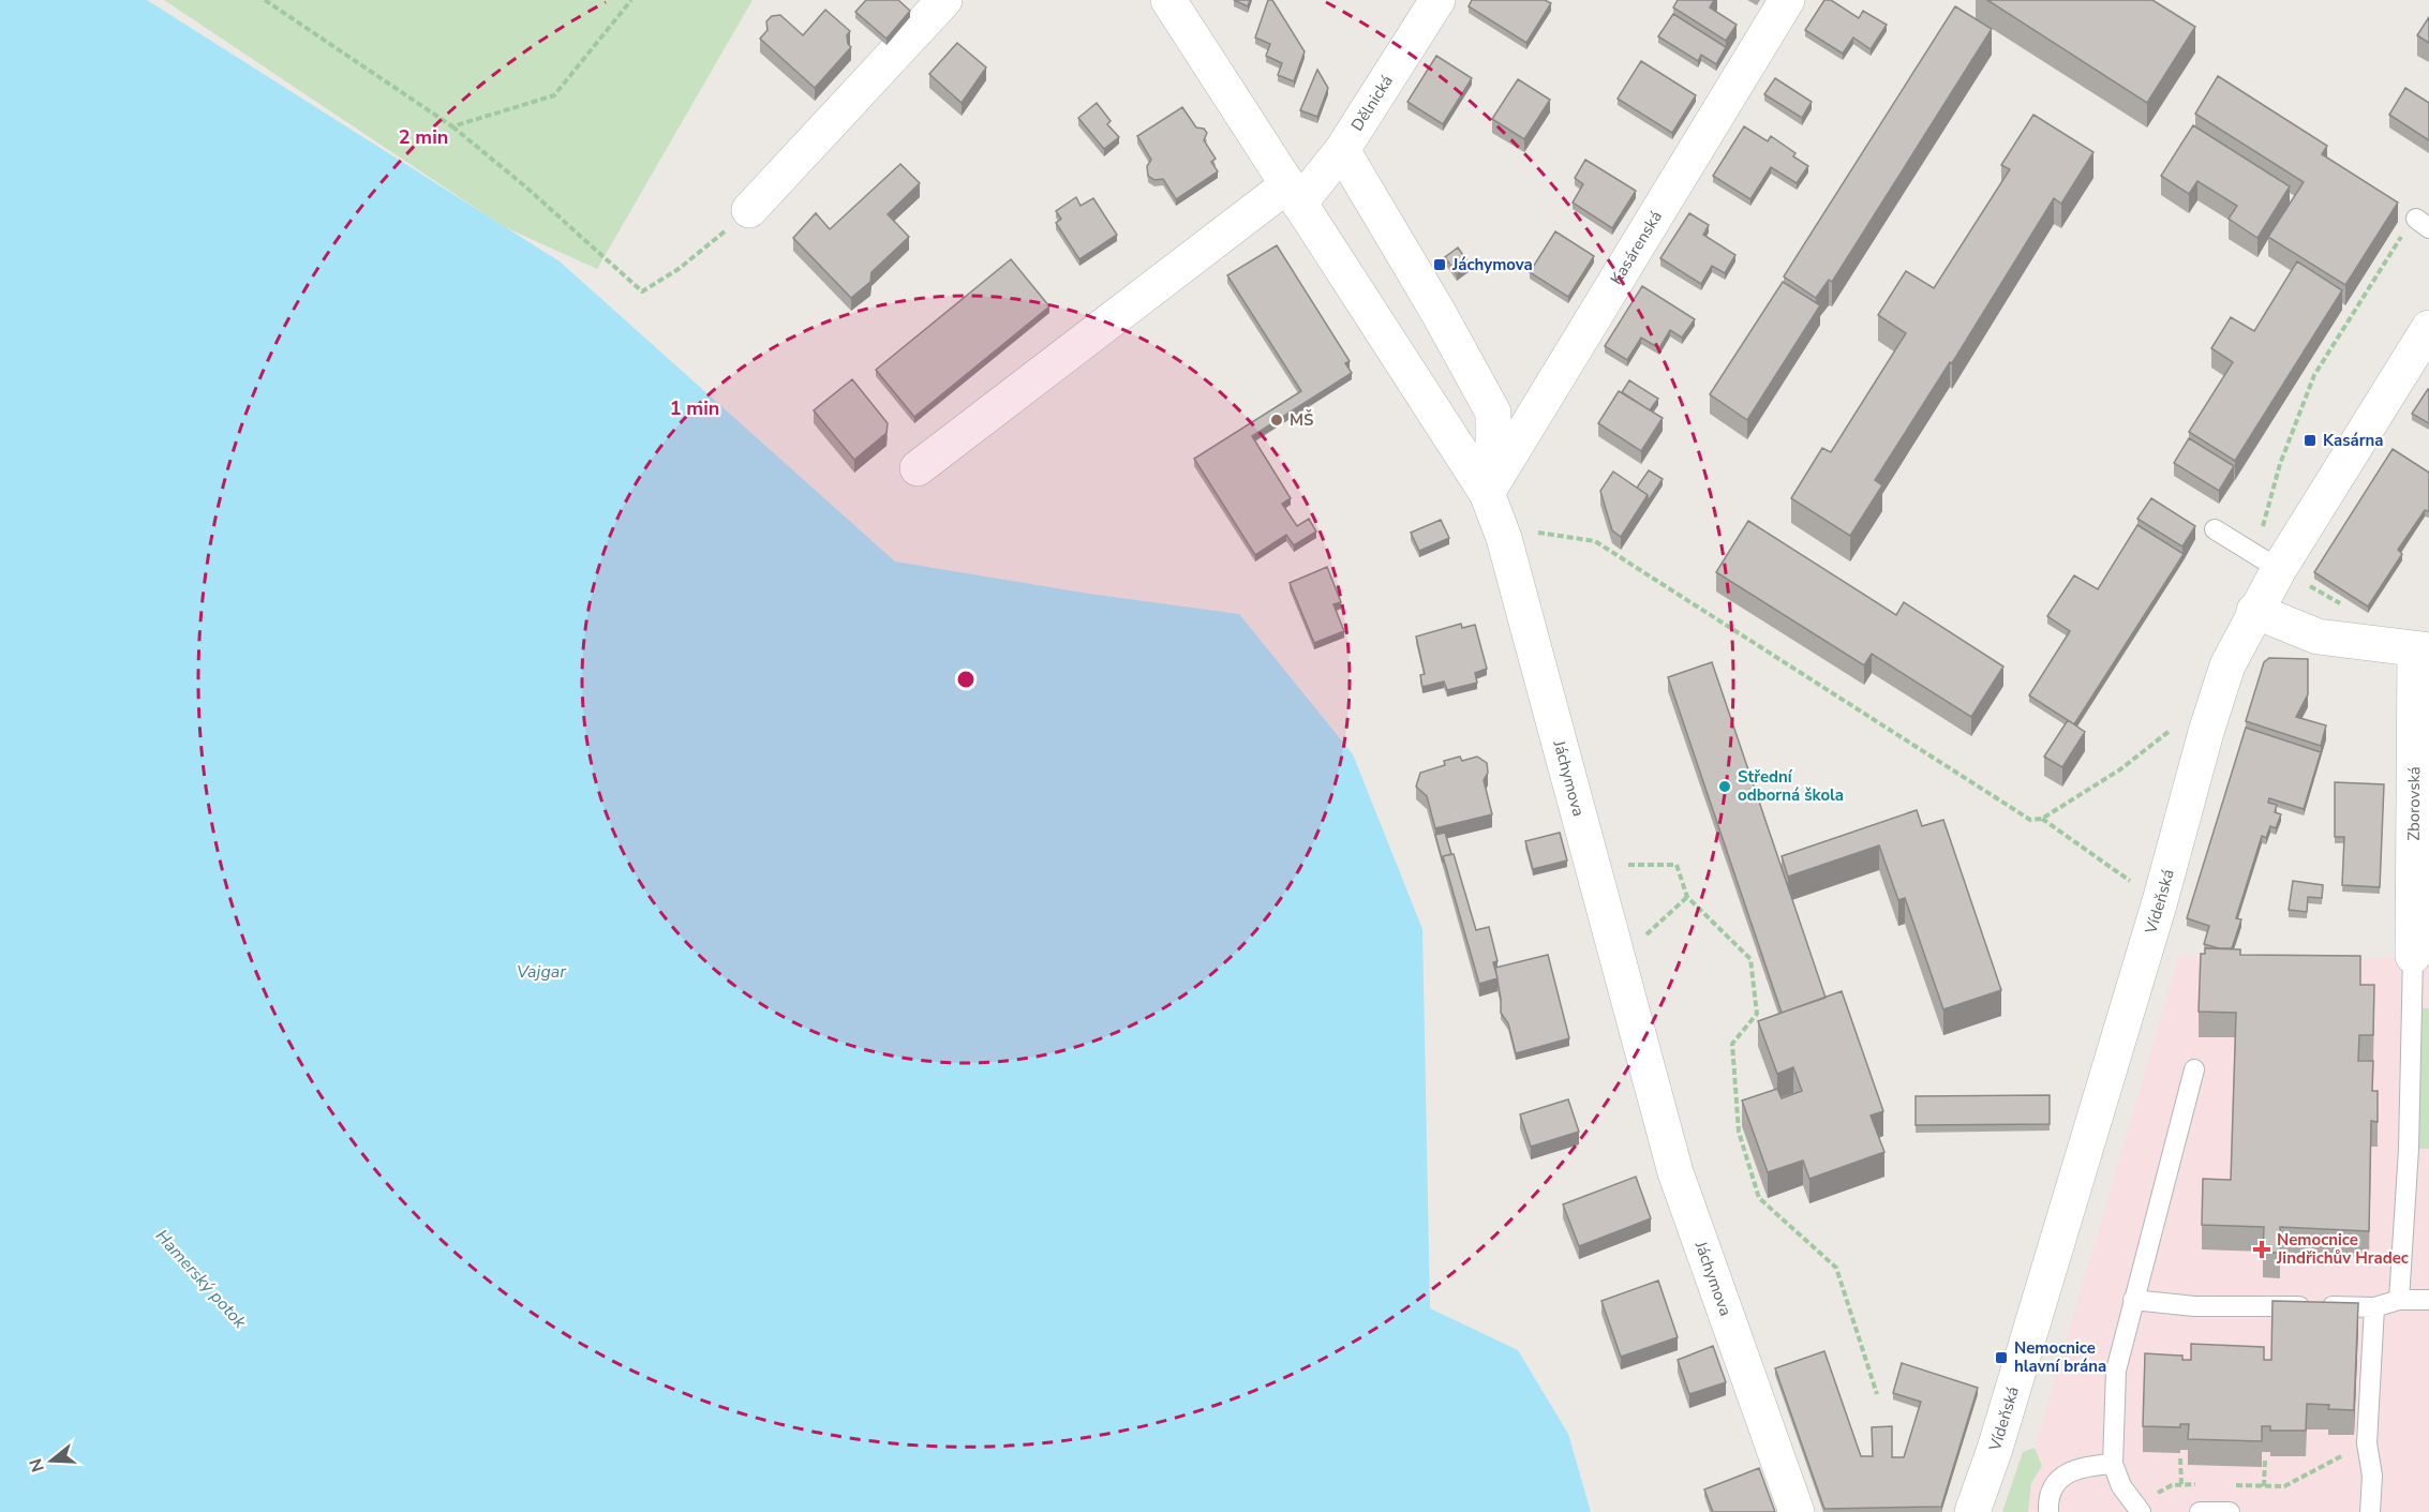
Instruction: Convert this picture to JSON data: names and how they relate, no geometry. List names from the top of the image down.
{
  "streets": {
    "street": [
      "Dělnická",
      "Kasárenská",
      "Jáchymova",
      "Zborovská",
      "Vídeňská"
    ]
  },
  "crossings": [
    ["Dělnická", "Jáchymova"],
    ["Kasárenská", "Jáchymova"],
    ["Zborovská", "Vídeňská"]
  ],
  "water": ["Vajgar", "Hamerský potok"],
  "places": {
    "transit": ["Jáchymova", "Kasárna", "Nemocnice hlavní brána"],
    "other": ["MŠ", "Střední odborná škola"],
    "health": ["Nemocnice Jindřichův Hradec"]
  },
  "north": "left",
  "rings": ["2 min", "1 min"]
}
